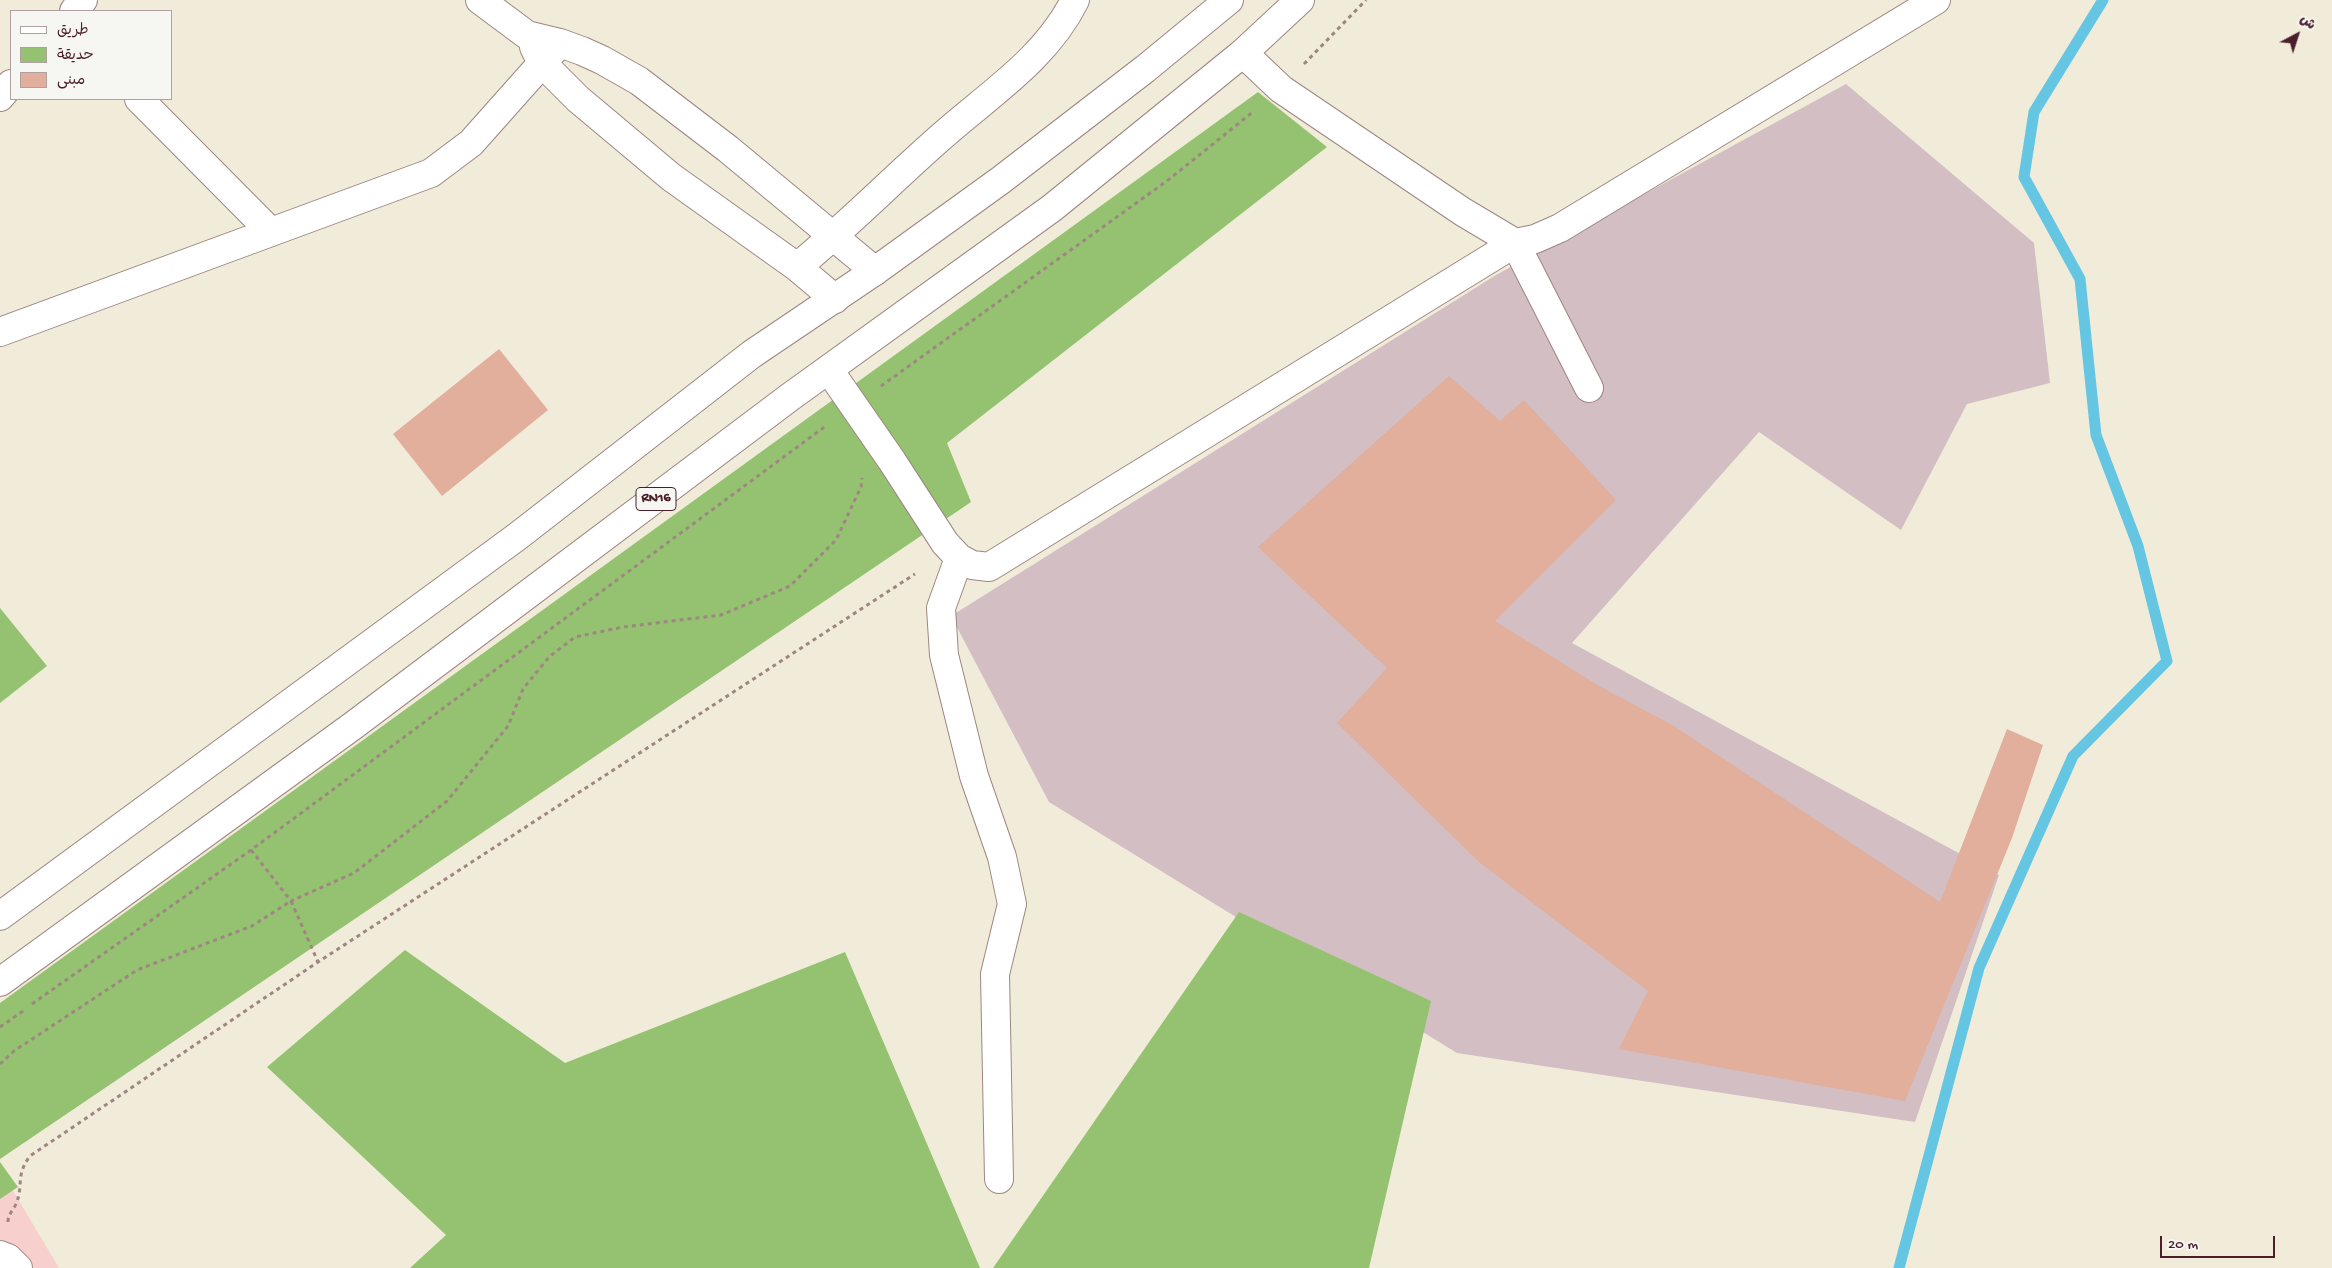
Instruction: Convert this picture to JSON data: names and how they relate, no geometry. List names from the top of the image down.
{
  "streets": {
    "main road": ["RN16"]
  },
  "legend": ["طريق", "حديقة", "مبنى"],
  "scale_bar": "20 m",
  "north": "top right"
}
